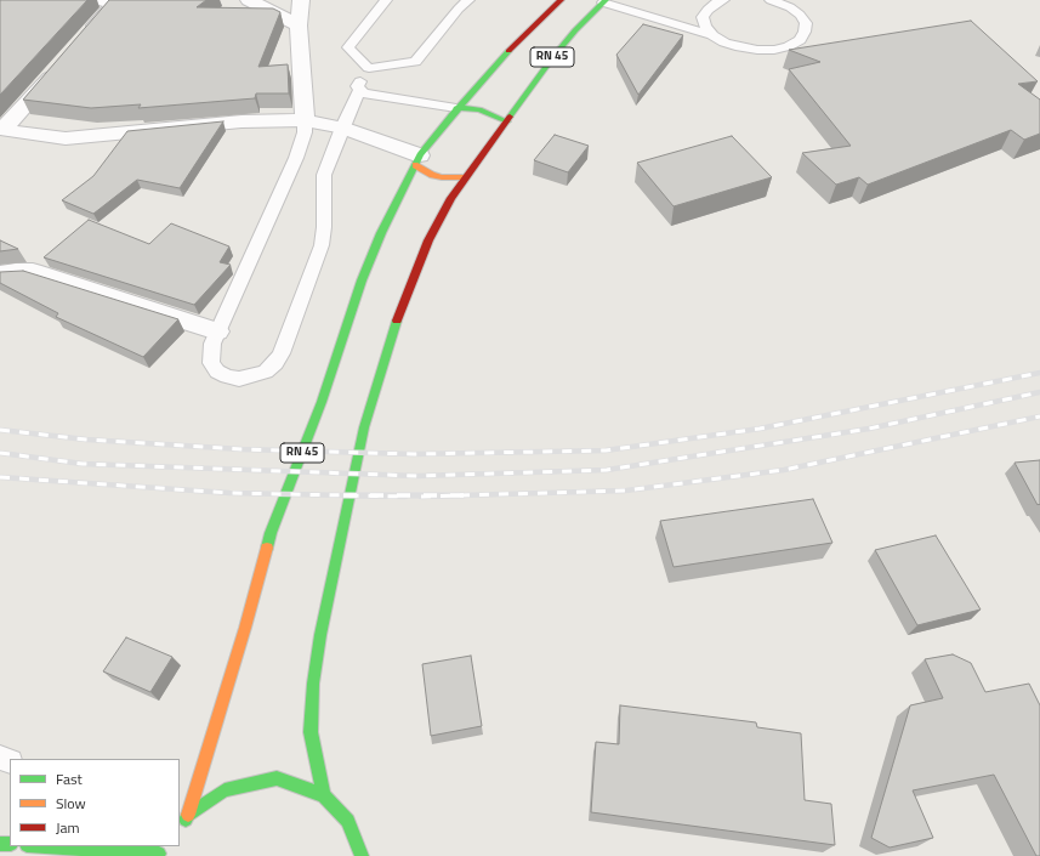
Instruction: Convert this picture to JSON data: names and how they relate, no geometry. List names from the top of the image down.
{
  "streets": {
    "main road": ["RN 45"]
  },
  "legend": ["Fast", "Slow", "Jam"]
}
